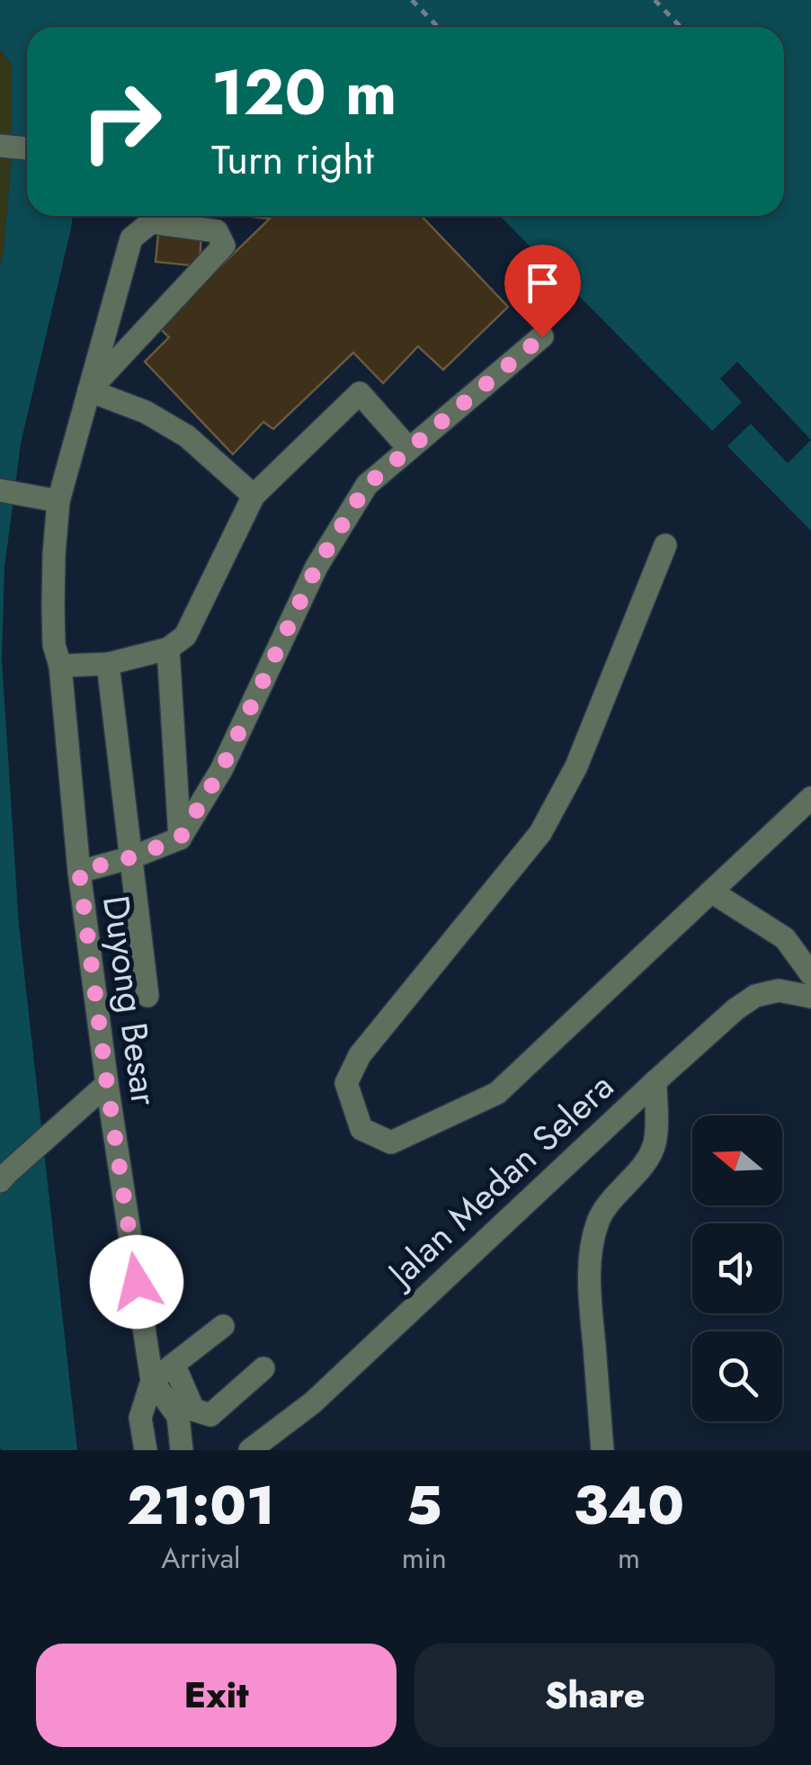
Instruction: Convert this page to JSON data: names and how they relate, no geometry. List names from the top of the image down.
{
  "streets": {
    "street": ["Duyong Besar", "Jalan Medan Selera"]
  },
  "north": "left",
  "page": {
    "turn": ["120 m", "Turn right"],
    "eta": [
      "21:01",
      "Arrival",
      "5",
      "min",
      "340",
      "m"
    ],
    "buttons": ["Exit", "Share"]
  }
}
